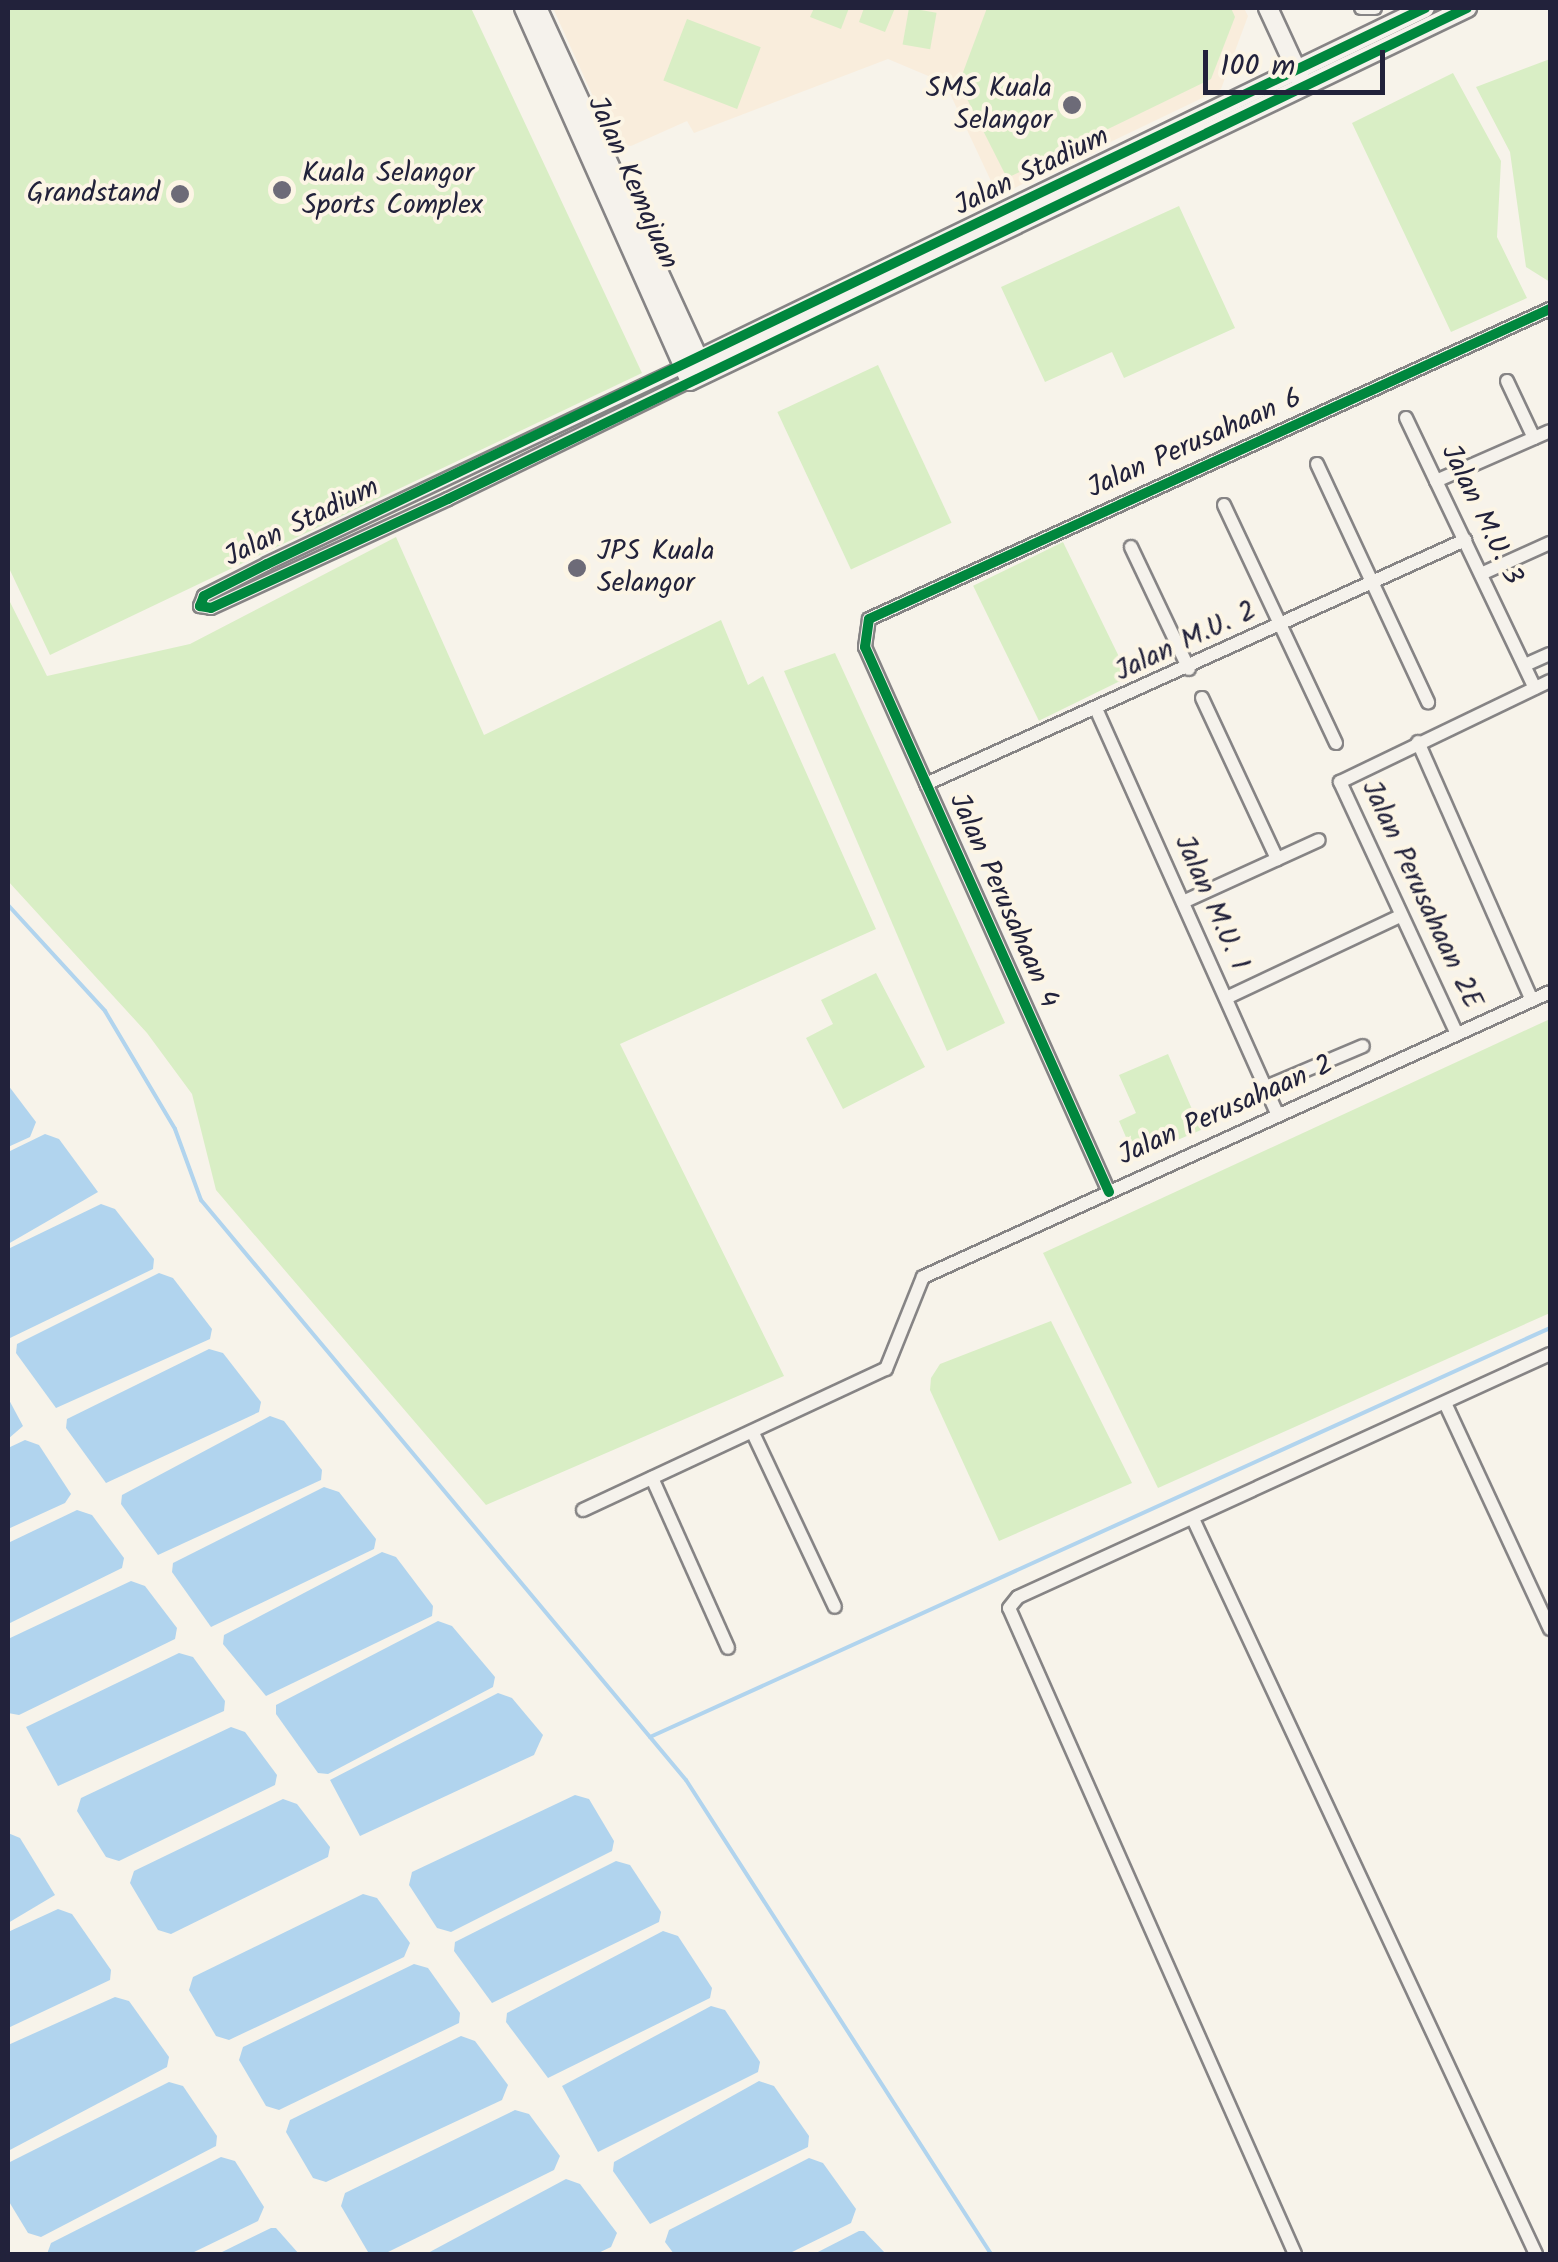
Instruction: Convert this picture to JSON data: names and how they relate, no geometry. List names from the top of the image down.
{
  "streets": {
    "street": [
      "Jalan Stadium",
      "Jalan Kemajuan",
      "Jalan Perusahaan 6",
      "Jalan M.U. 3",
      "Jalan M.U. 2",
      "Jalan Perusahaan 2E",
      "Jalan Perusahaan 4",
      "Jalan M.U. 1",
      "Jalan Perusahaan 2"
    ]
  },
  "crossings": [
    ["Jalan Stadium", "Jalan Kemajuan"],
    ["Jalan Perusahaan 6", "Jalan Perusahaan 4"],
    ["Jalan M.U. 3", "Jalan M.U. 2"],
    ["Jalan M.U. 2", "Jalan Perusahaan 4"],
    ["Jalan M.U. 2", "Jalan M.U. 1"],
    ["Jalan Perusahaan 2E", "Jalan Perusahaan 2"],
    ["Jalan Perusahaan 4", "Jalan Perusahaan 2"],
    ["Jalan M.U. 1", "Jalan Perusahaan 2"]
  ],
  "places": [
    "SMS Kuala Selangor",
    "Kuala Selangor Sports Complex",
    "Grandstand",
    "JPS Kuala Selangor"
  ],
  "scale_bar": "100 m"
}
